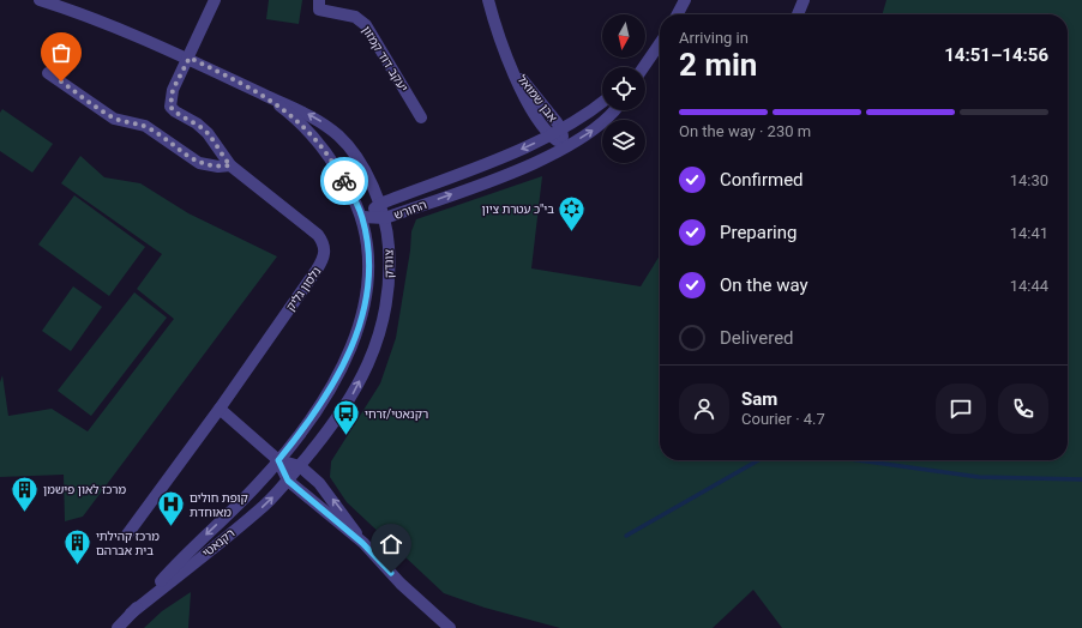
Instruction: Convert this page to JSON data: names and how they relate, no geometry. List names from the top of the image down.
{
  "streets": {
    "street": [
      "יעקב דוד קמזון",
      "אבן שמואל",
      "החורש",
      "צונדק",
      "נלסון גליק",
      "רקנאטי"
    ]
  },
  "crossings": [
    ["אבן שמואל", "החורש"],
    ["החורש", "צונדק"],
    ["צונדק", "נלסון גליק"],
    ["צונדק", "רקנאטי"]
  ],
  "places": {
    "synagogue": ["בי\"כ עטרת ציון"],
    "bus stop": ["רקנאטי/זרחי"],
    "building": ["מרכז לאון פישמן", "מרכז קהילתי בית אברהם"],
    "hospital": ["קופת חולים מאוחדת"]
  },
  "north": "bottom",
  "page": {
    "heading": ["2 min", "Arriving in", "14:51–14:56"],
    "panel": ["Sam", "Courier · 4.7"],
    "bar": "On the way · 230 m",
    "list": [
      ["Confirmed", "14:30"],
      ["Preparing", "14:41"],
      ["On the way", "14:44"],
      "Delivered"
    ]
  }
}
